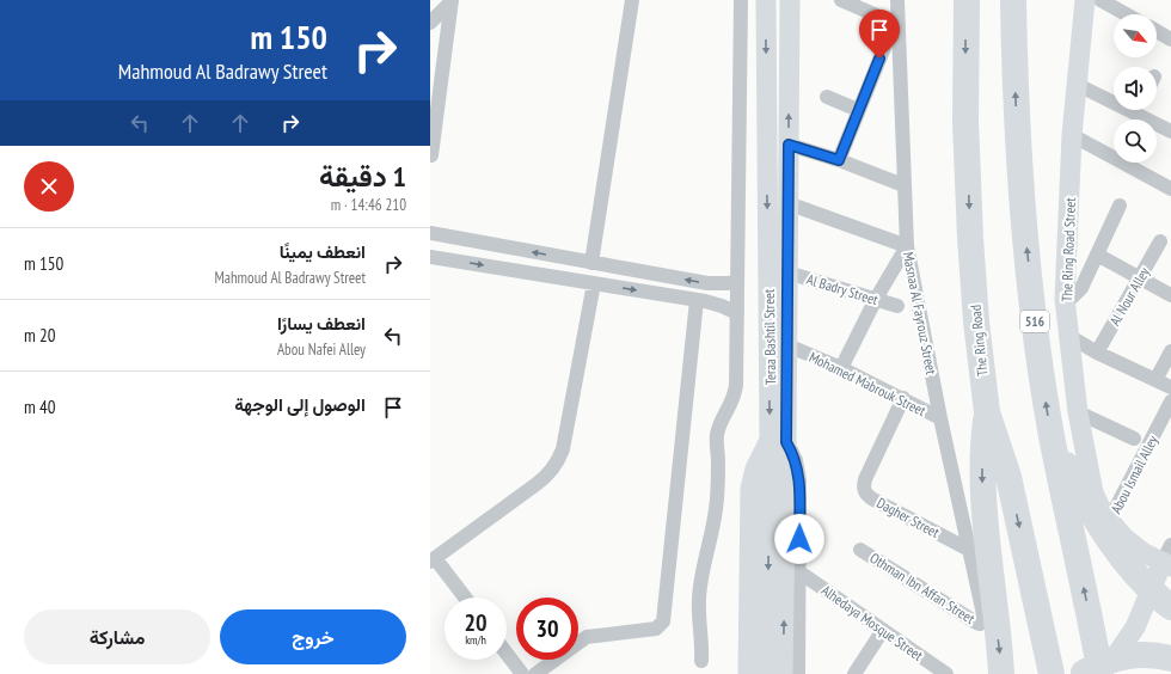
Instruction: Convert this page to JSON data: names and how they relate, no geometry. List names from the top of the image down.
{
  "streets": {
    "highway": ["516", "The Ring Road"],
    "street": [
      "The Ring Road Street",
      "Al Badry Street",
      "Al Nour Alley",
      "Masnaa Al Fayrouz Street",
      "Teraa Bashtil Street",
      "Mohamed Mabrouk Street",
      "Abou Ismail Alley",
      "Dagher Street",
      "Othman Ibn Affan Street",
      "Alhedaya Mosque Street"
    ]
  },
  "crossings": [
    ["The Ring Road Street", "Abou Ismail Alley"],
    ["Al Badry Street", "Teraa Bashtil Street"],
    ["Masnaa Al Fayrouz Street", "Mohamed Mabrouk Street"],
    ["Masnaa Al Fayrouz Street", "Dagher Street"],
    ["Masnaa Al Fayrouz Street", "Othman Ibn Affan Street"],
    ["Teraa Bashtil Street", "Mohamed Mabrouk Street"],
    ["Teraa Bashtil Street", "Alhedaya Mosque Street"],
    ["Mohamed Mabrouk Street", "Dagher Street"]
  ],
  "north": "bottom right",
  "page": {
    "turn": ["150 m", "Mahmoud Al Badrawy Street"],
    "heading": ["1 دقيقة", "210 m · 14:46"],
    "list": [
      {
        "name": "انعطف يمينًا",
        "note": "Mahmoud Al Badrawy Street",
        "value": "150 m"
      },
      {
        "name": "انعطف يسارًا",
        "note": "Abou Nafei Alley",
        "value": "20 m"
      },
      {
        "name": "الوصول إلى الوجهة",
        "value": "40 m"
      }
    ],
    "speed": "20 km/h",
    "limit": "30",
    "buttons": ["خروج", "مشاركة"]
  }
}
